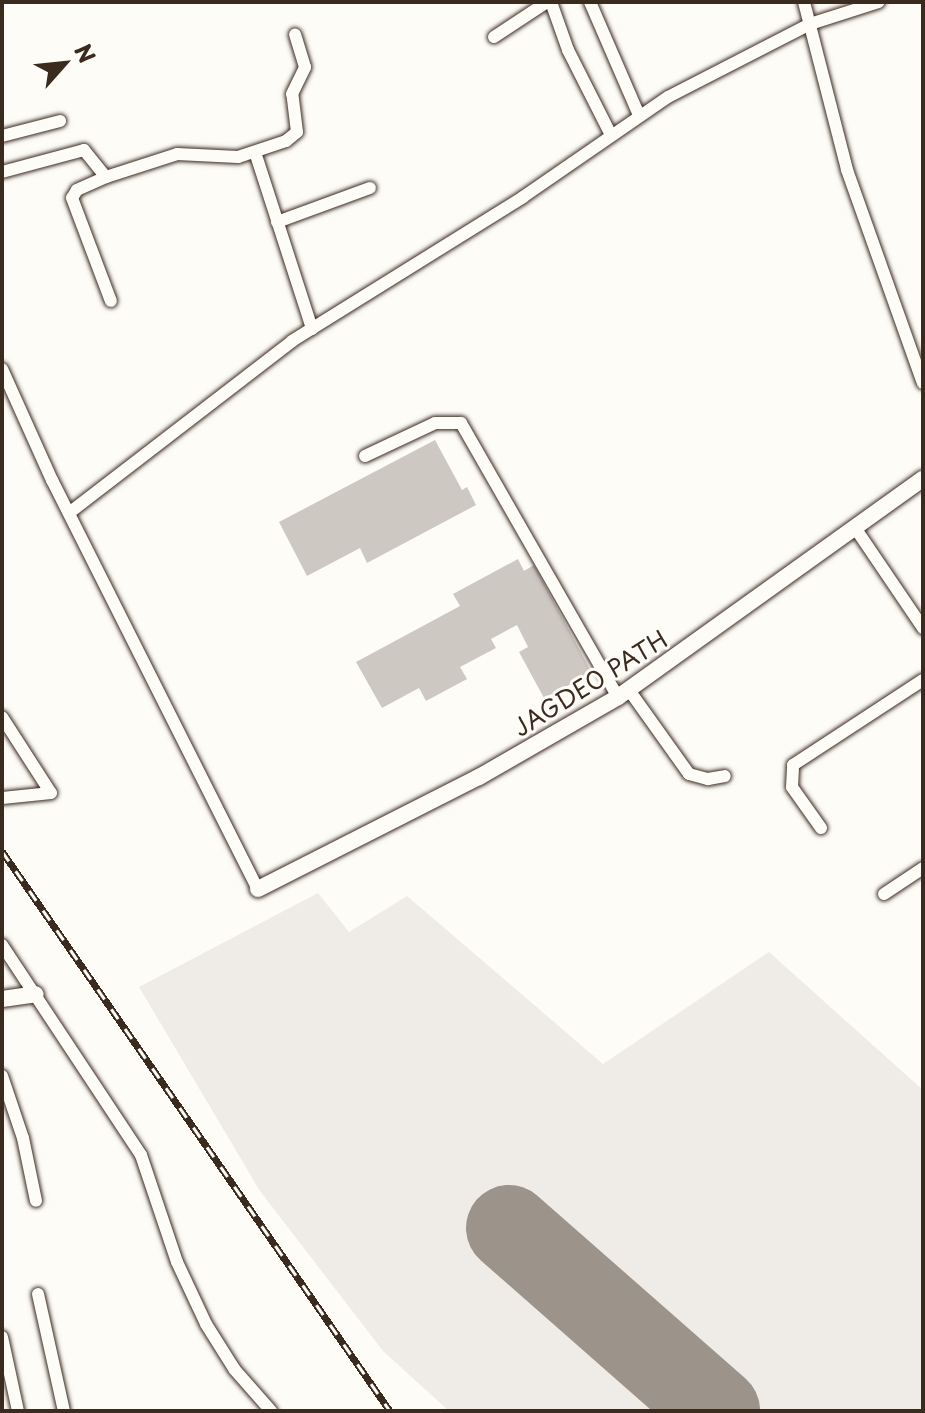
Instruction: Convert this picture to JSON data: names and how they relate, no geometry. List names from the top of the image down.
{
  "streets": {
    "main road": ["JAGDEO PATH"]
  },
  "north": "top right"
}
